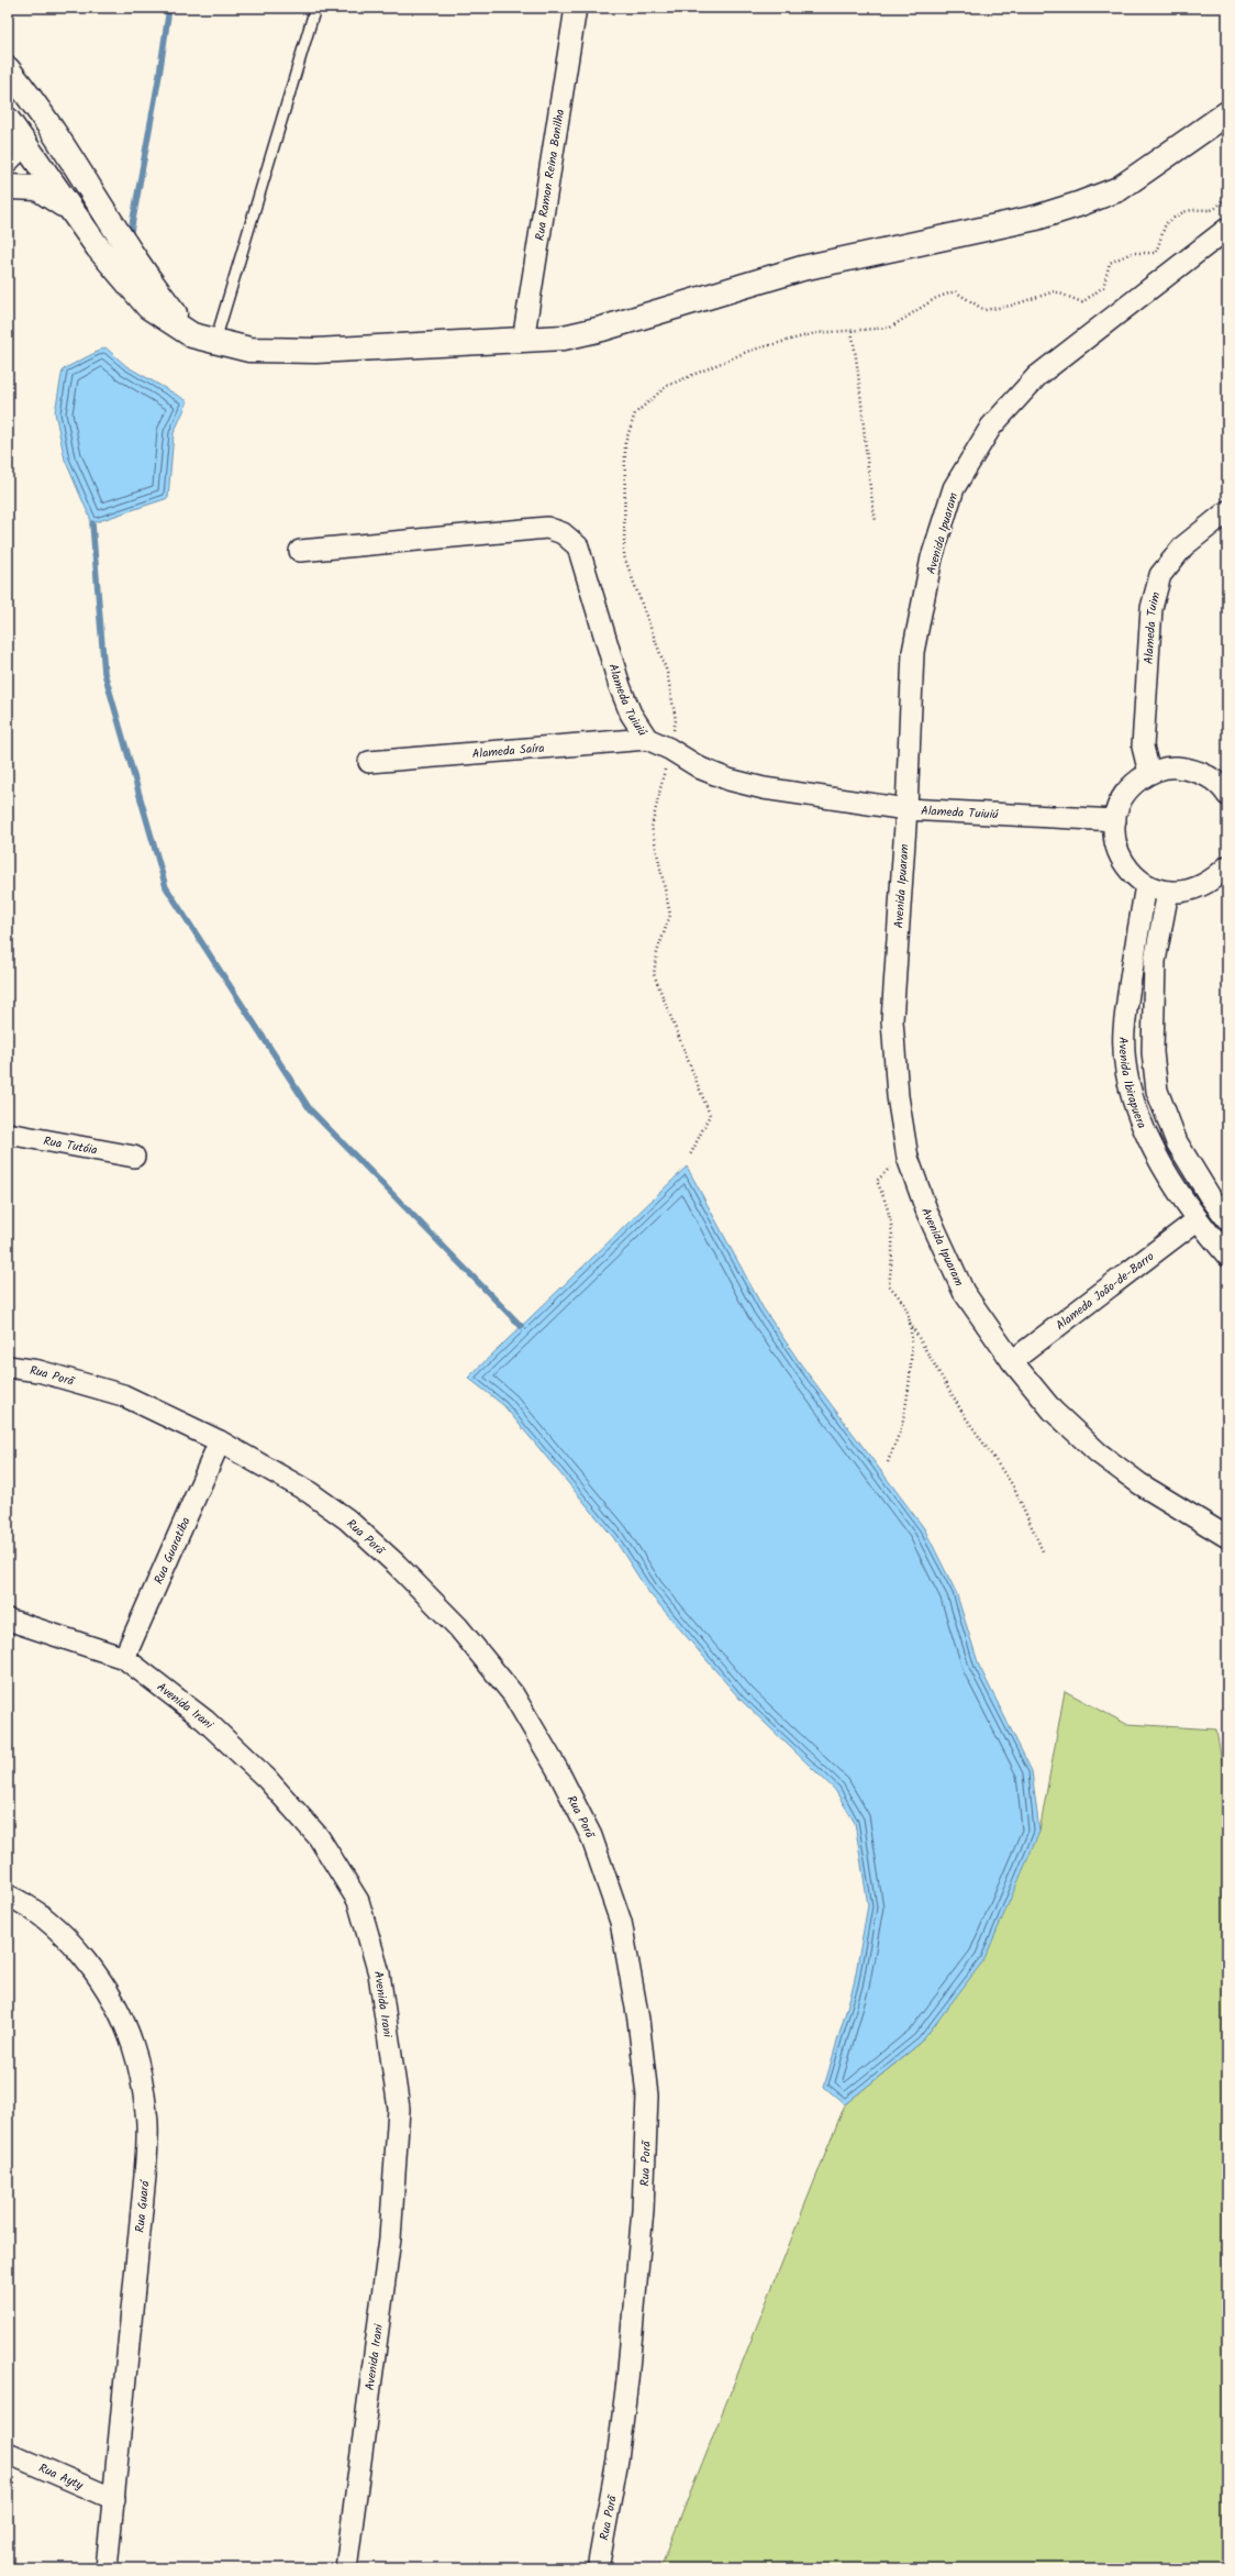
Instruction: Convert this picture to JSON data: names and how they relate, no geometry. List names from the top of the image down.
{
  "streets": {
    "street": [
      "Rua Ramon Reina Bonilha",
      "Avenida Ipuaram",
      "Alameda Tuim",
      "Alameda Tuiuiú",
      "Alameda Saíra",
      "Avenida Ibirapuera",
      "Rua Tutóia",
      "Alameda João-de-Barro",
      "Rua Porã",
      "Rua Guaratiba",
      "Avenida Irani",
      "Rua Guará",
      "Rua Ayty"
    ]
  },
  "crossings": [
    ["Avenida Ipuaram", "Alameda Tuiuiú"],
    ["Avenida Ipuaram", "Alameda João-de-Barro"],
    ["Alameda Tuiuiú", "Alameda Saíra"],
    ["Avenida Ibirapuera", "Alameda João-de-Barro"],
    ["Rua Porã", "Rua Guaratiba"],
    ["Rua Guaratiba", "Avenida Irani"],
    ["Rua Guará", "Rua Ayty"]
  ]
}
